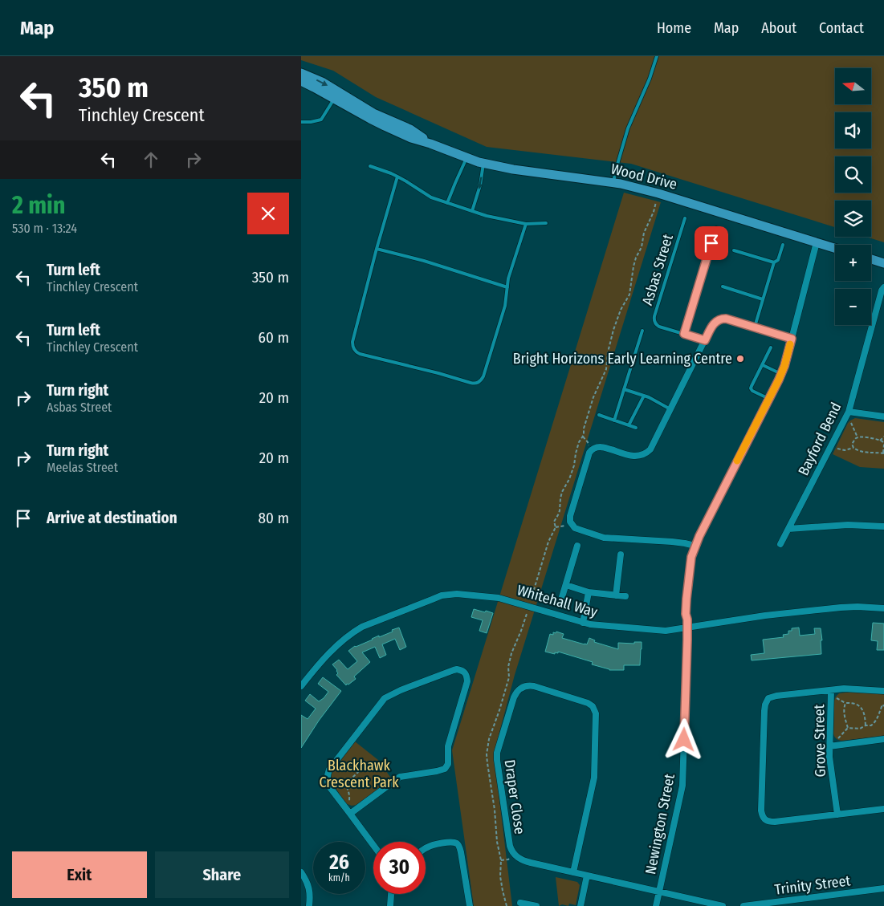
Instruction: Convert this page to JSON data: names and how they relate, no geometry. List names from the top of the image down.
{
  "streets": {
    "street": [
      "Wood Drive",
      "Bayford Bend",
      "Whitehall Way",
      "Grove Street",
      "Draper Close",
      "Newington Street",
      "Trinity Street"
    ],
    "lane": ["Asbas Street"]
  },
  "crossings": [
    ["Wood Drive", "Newington Street"],
    ["Whitehall Way", "Newington Street"],
    ["Draper Close", "Newington Street"]
  ],
  "parks": ["Blackhawk Crescent Park"],
  "places": ["Bright Horizons Early Learning Centre"],
  "north": "left",
  "page": {
    "header": "Map",
    "nav": [
      "Home",
      "Map",
      "About",
      "Contact"
    ],
    "turn": ["350 m", "Tinchley Crescent"],
    "map_buttons": ["+", "−"],
    "heading": ["2 min", "530 m · 13:24"],
    "list": [
      {
        "name": "Turn left",
        "note": "Tinchley Crescent",
        "value": "350 m"
      },
      {
        "name": "Turn left",
        "note": "Tinchley Crescent",
        "value": "60 m"
      },
      {
        "name": "Turn right",
        "note": "Asbas Street",
        "value": "20 m"
      },
      {
        "name": "Turn right",
        "note": "Meelas Street",
        "value": "20 m"
      },
      {
        "name": "Arrive at destination",
        "value": "80 m"
      }
    ],
    "speed": "26 km/h",
    "limit": "30",
    "buttons": ["Exit", "Share"]
  }
}
